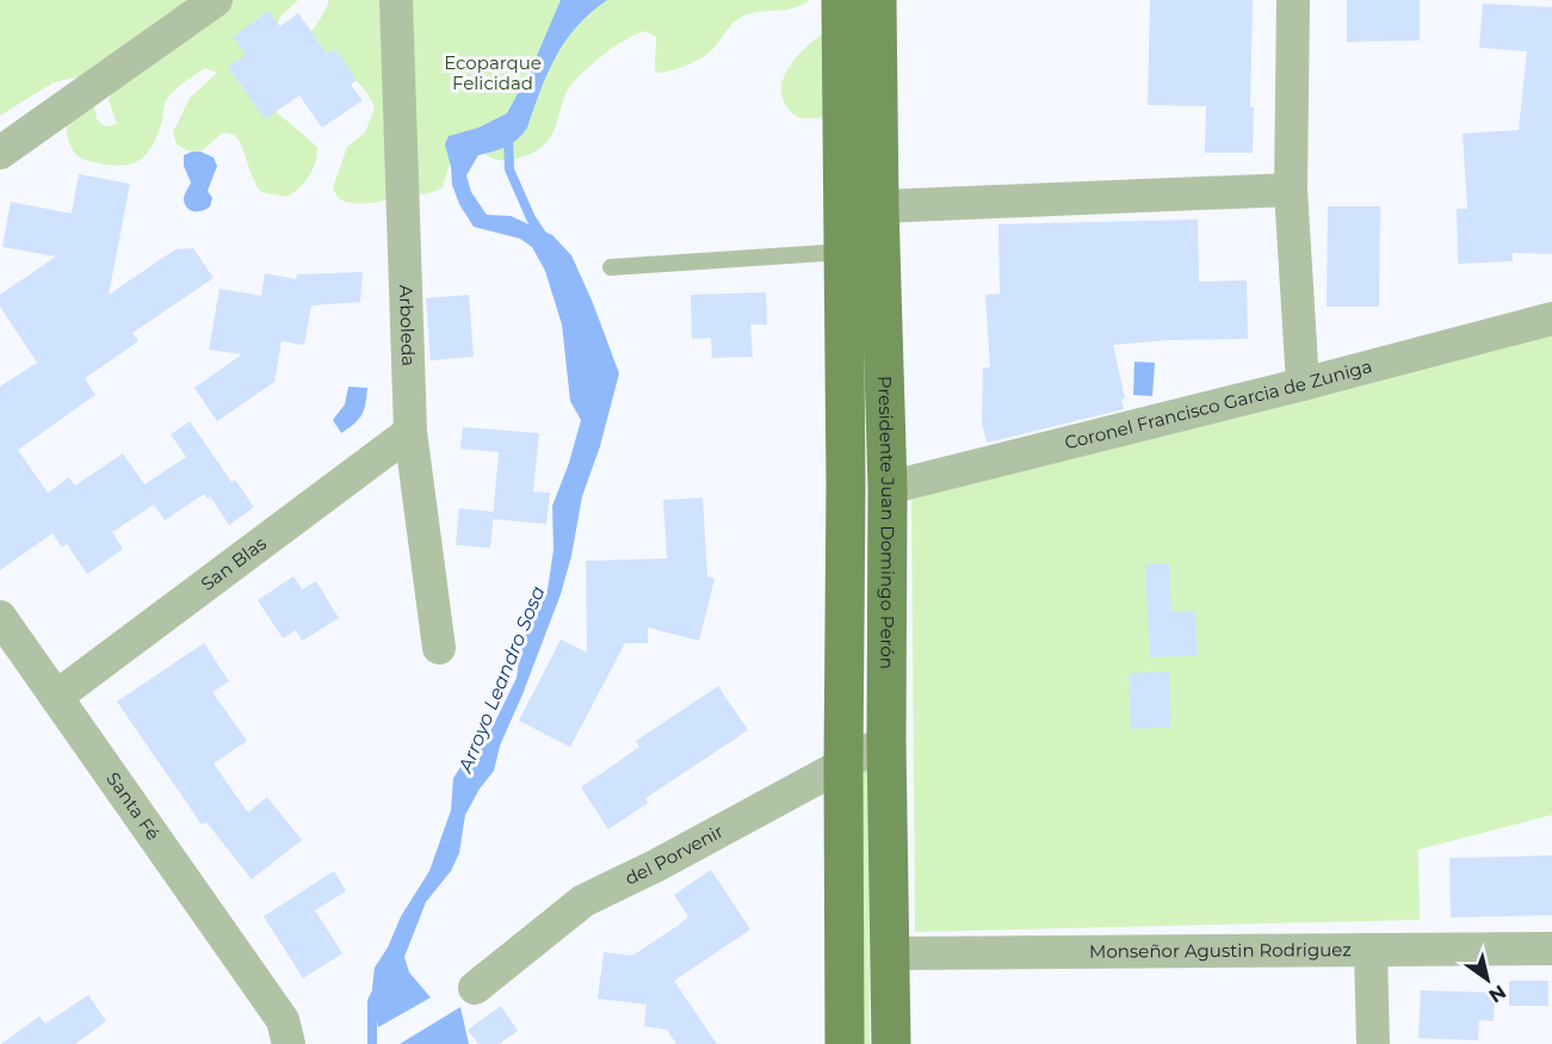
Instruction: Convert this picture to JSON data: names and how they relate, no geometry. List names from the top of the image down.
{
  "streets": {
    "main road": ["Presidente Juan Domingo Perón"],
    "street": [
      "Arboleda",
      "Coronel Francisco Garcia de Zuniga",
      "San Blas",
      "Santa Fé",
      "del Porvenir",
      "Monseñor Agustin Rodriguez"
    ]
  },
  "crossings": [
    ["Arboleda", "San Blas"],
    ["Coronel Francisco Garcia de Zuniga", "Presidente Juan Domingo Perón"],
    ["Presidente Juan Domingo Perón", "del Porvenir"],
    ["Presidente Juan Domingo Perón", "Monseñor Agustin Rodriguez"],
    ["San Blas", "Santa Fé"]
  ],
  "water": ["Arroyo Leandro Sosa"],
  "parks": ["Ecoparque Felicidad"],
  "north": "bottom right"
}
